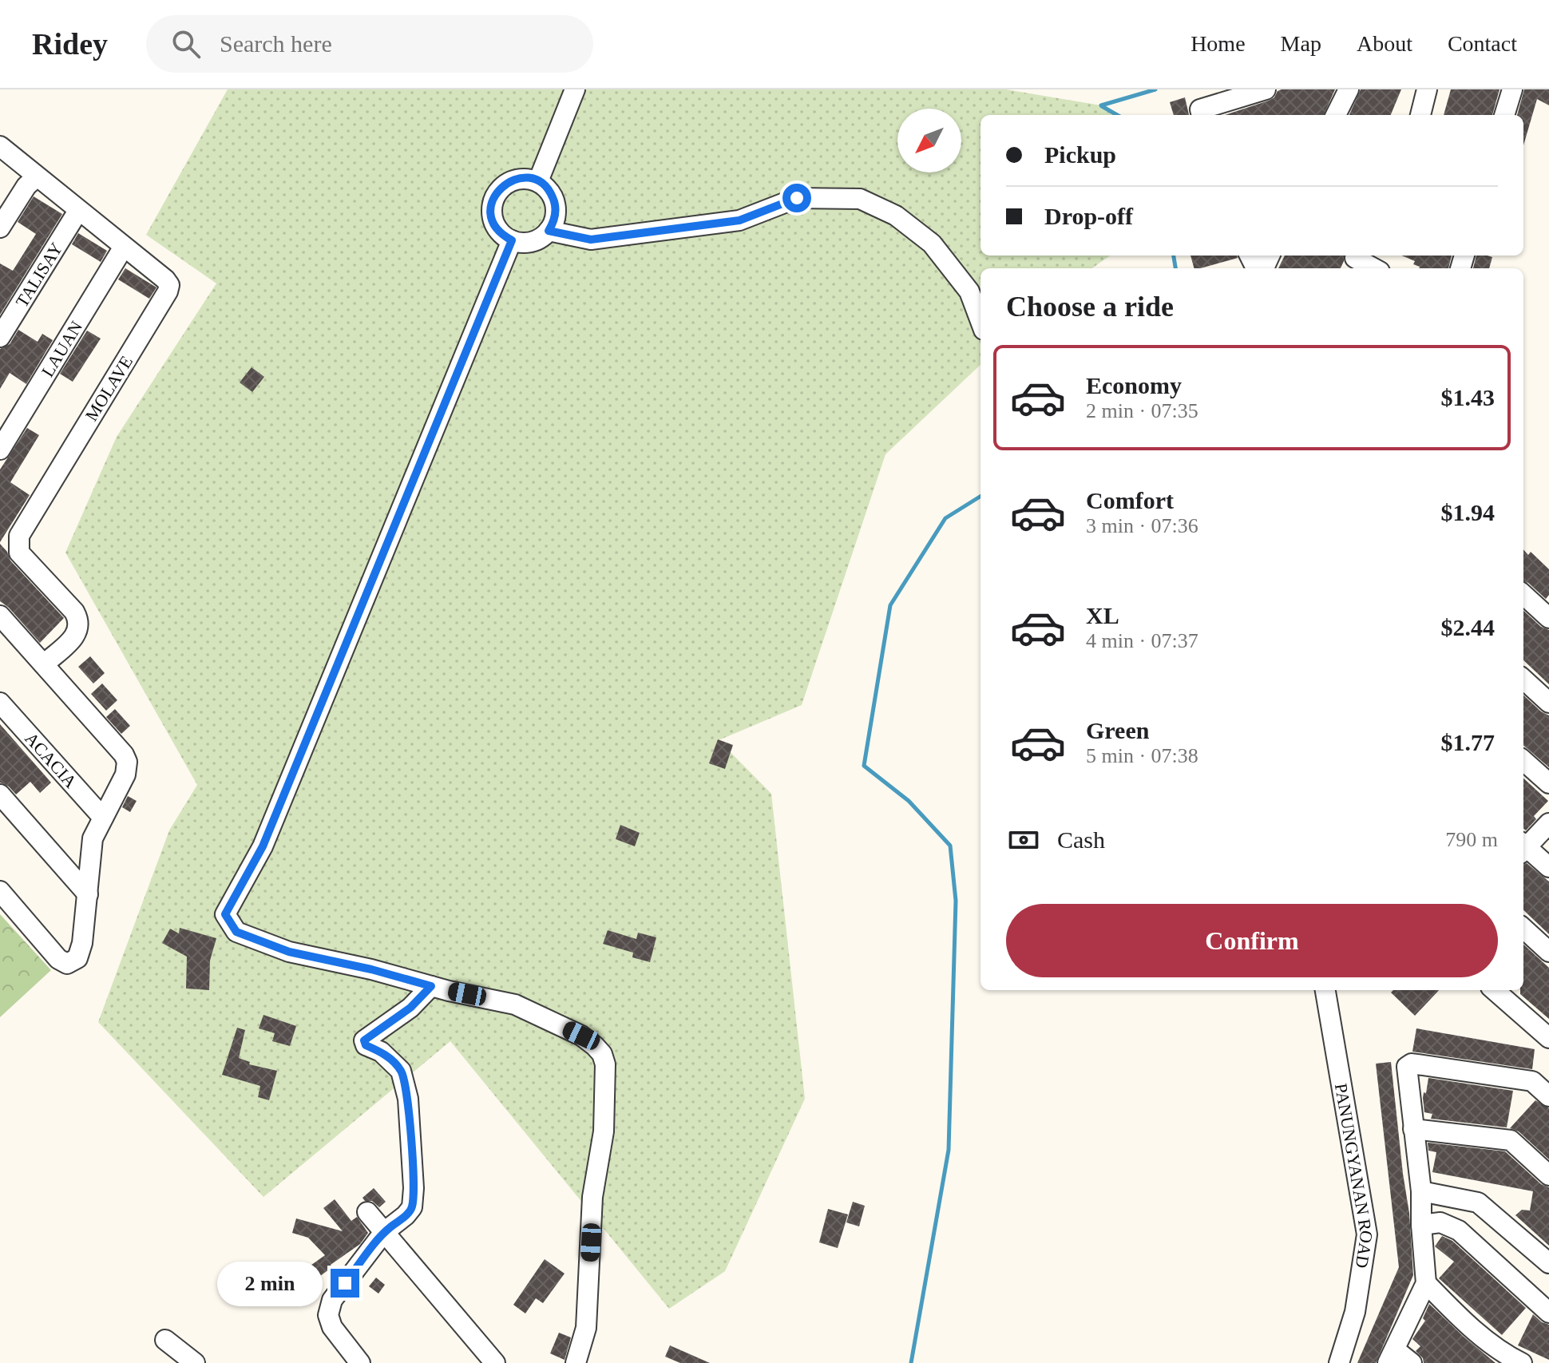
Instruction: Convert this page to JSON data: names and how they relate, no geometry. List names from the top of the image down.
{
  "streets": {
    "street": [
      "TALISAY",
      "LAUAN",
      "MOLAVE",
      "ACACIA",
      "PANUNGYANAN ROAD"
    ]
  },
  "crossings": [
    ["TALISAY", "MOLAVE"],
    ["LAUAN", "MOLAVE"]
  ],
  "north": "bottom left",
  "page": {
    "header": "Ridey",
    "search": "Search here",
    "nav": [
      "Home",
      "Map",
      "About",
      "Contact"
    ],
    "banner": ["Pickup", "Drop-off"],
    "heading": "Choose a ride",
    "list": [
      {
        "name": "Economy",
        "note": "2 min · 07:35",
        "value": "$1.43"
      },
      {
        "name": "Comfort",
        "note": "3 min · 07:36",
        "value": "$1.94"
      },
      {
        "name": "XL",
        "note": "4 min · 07:37",
        "value": "$2.44"
      },
      {
        "name": "Green",
        "note": "5 min · 07:38",
        "value": "$1.77"
      }
    ],
    "pay": ["Cash", "790 m"],
    "buttons": "Confirm",
    "bubble": "2 min"
  }
}
